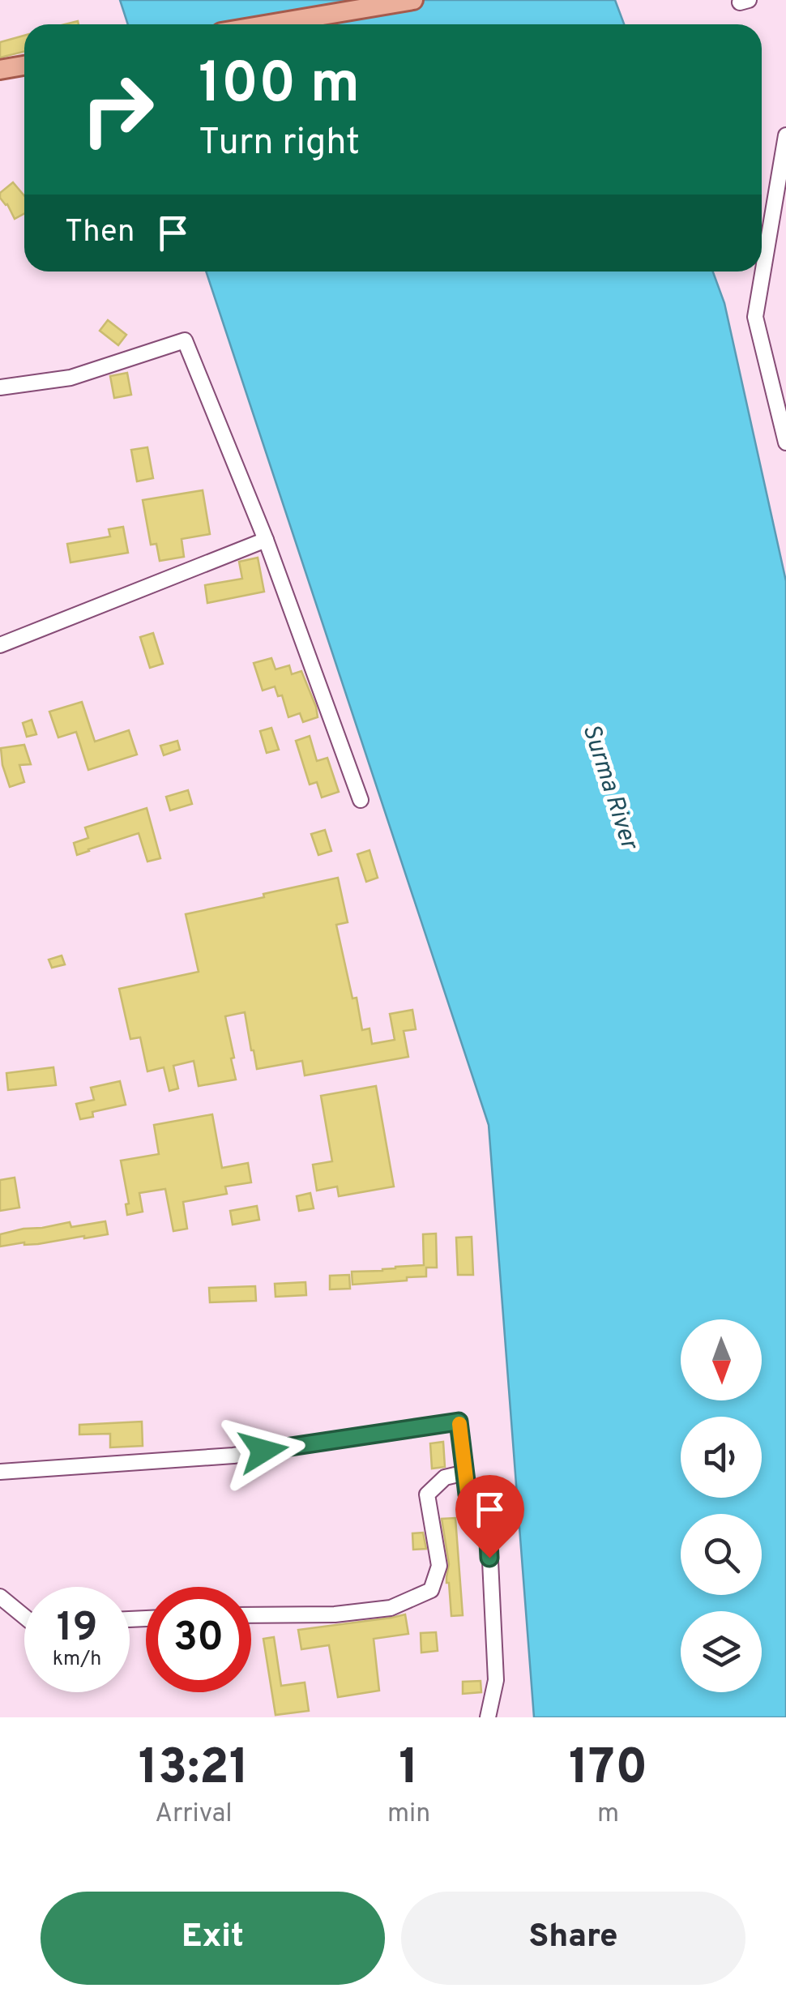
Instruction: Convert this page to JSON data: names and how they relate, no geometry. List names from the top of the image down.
{
  "water": ["Surma River"],
  "north": "bottom",
  "page": {
    "turn": ["100 m", "Turn right"],
    "then": "Then",
    "speed": "19 km/h",
    "limit": "30",
    "eta": [
      "13:21",
      "Arrival",
      "1",
      "min",
      "170",
      "m"
    ],
    "buttons": ["Exit", "Share"]
  }
}
